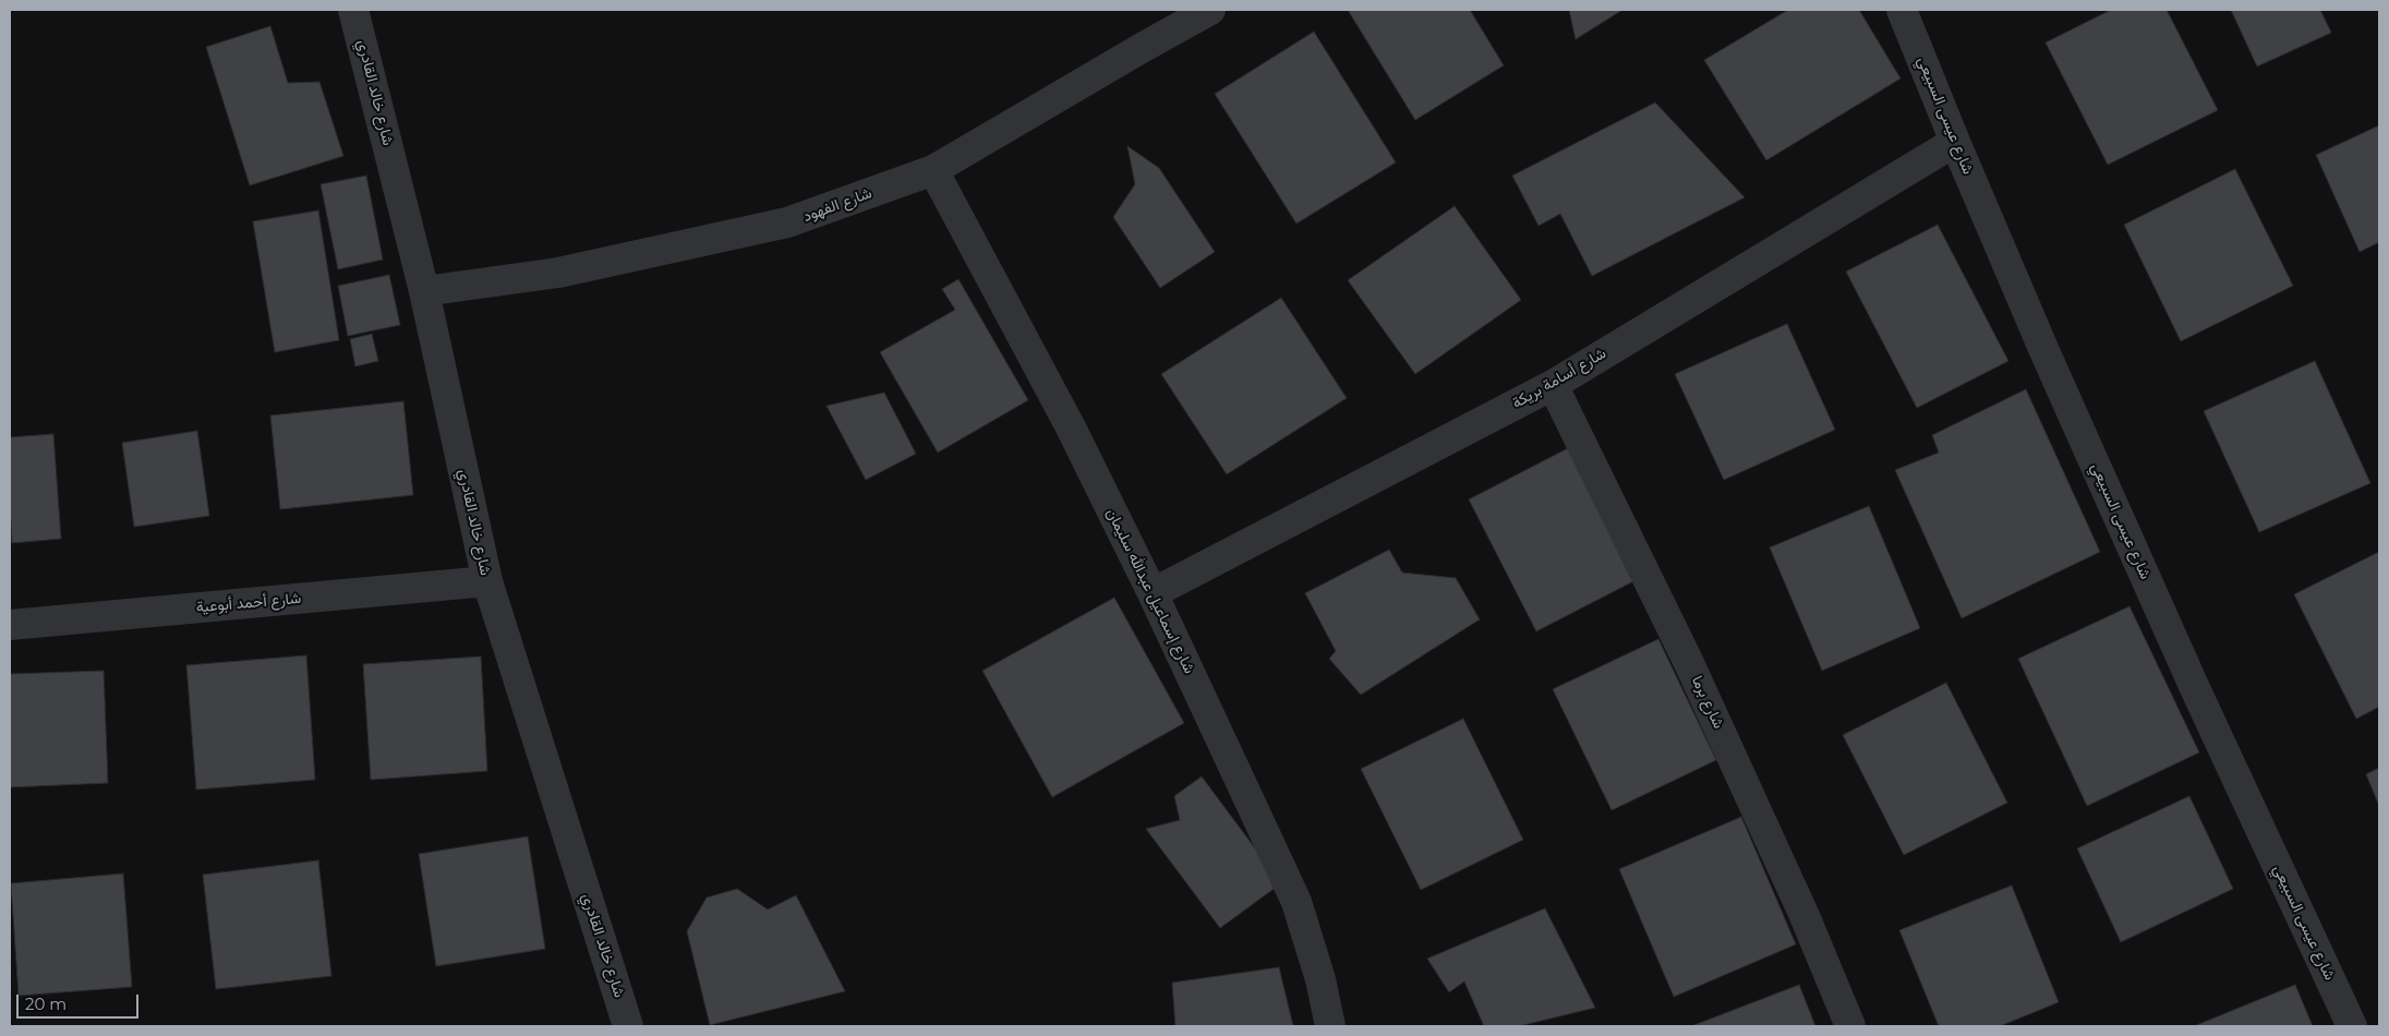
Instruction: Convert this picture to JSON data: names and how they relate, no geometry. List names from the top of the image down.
{
  "streets": {
    "street": [
      "شارع خالد القادري",
      "شارع عيسى السبيعي",
      "شارع الفهود",
      "شارع أسامة بريكة",
      "شارع إسماعيل عبدالله سليمان",
      "شارع أحمد أبوعية",
      "شارع برما"
    ]
  },
  "crossings": [
    ["شارع خالد القادري", "شارع الفهود"],
    ["شارع خالد القادري", "شارع أحمد أبوعية"],
    ["شارع عيسى السبيعي", "شارع أسامة بريكة"],
    ["شارع الفهود", "شارع إسماعيل عبدالله سليمان"],
    ["شارع أسامة بريكة", "شارع إسماعيل عبدالله سليمان"],
    ["شارع أسامة بريكة", "شارع برما"]
  ],
  "scale_bar": "20 m"
}
